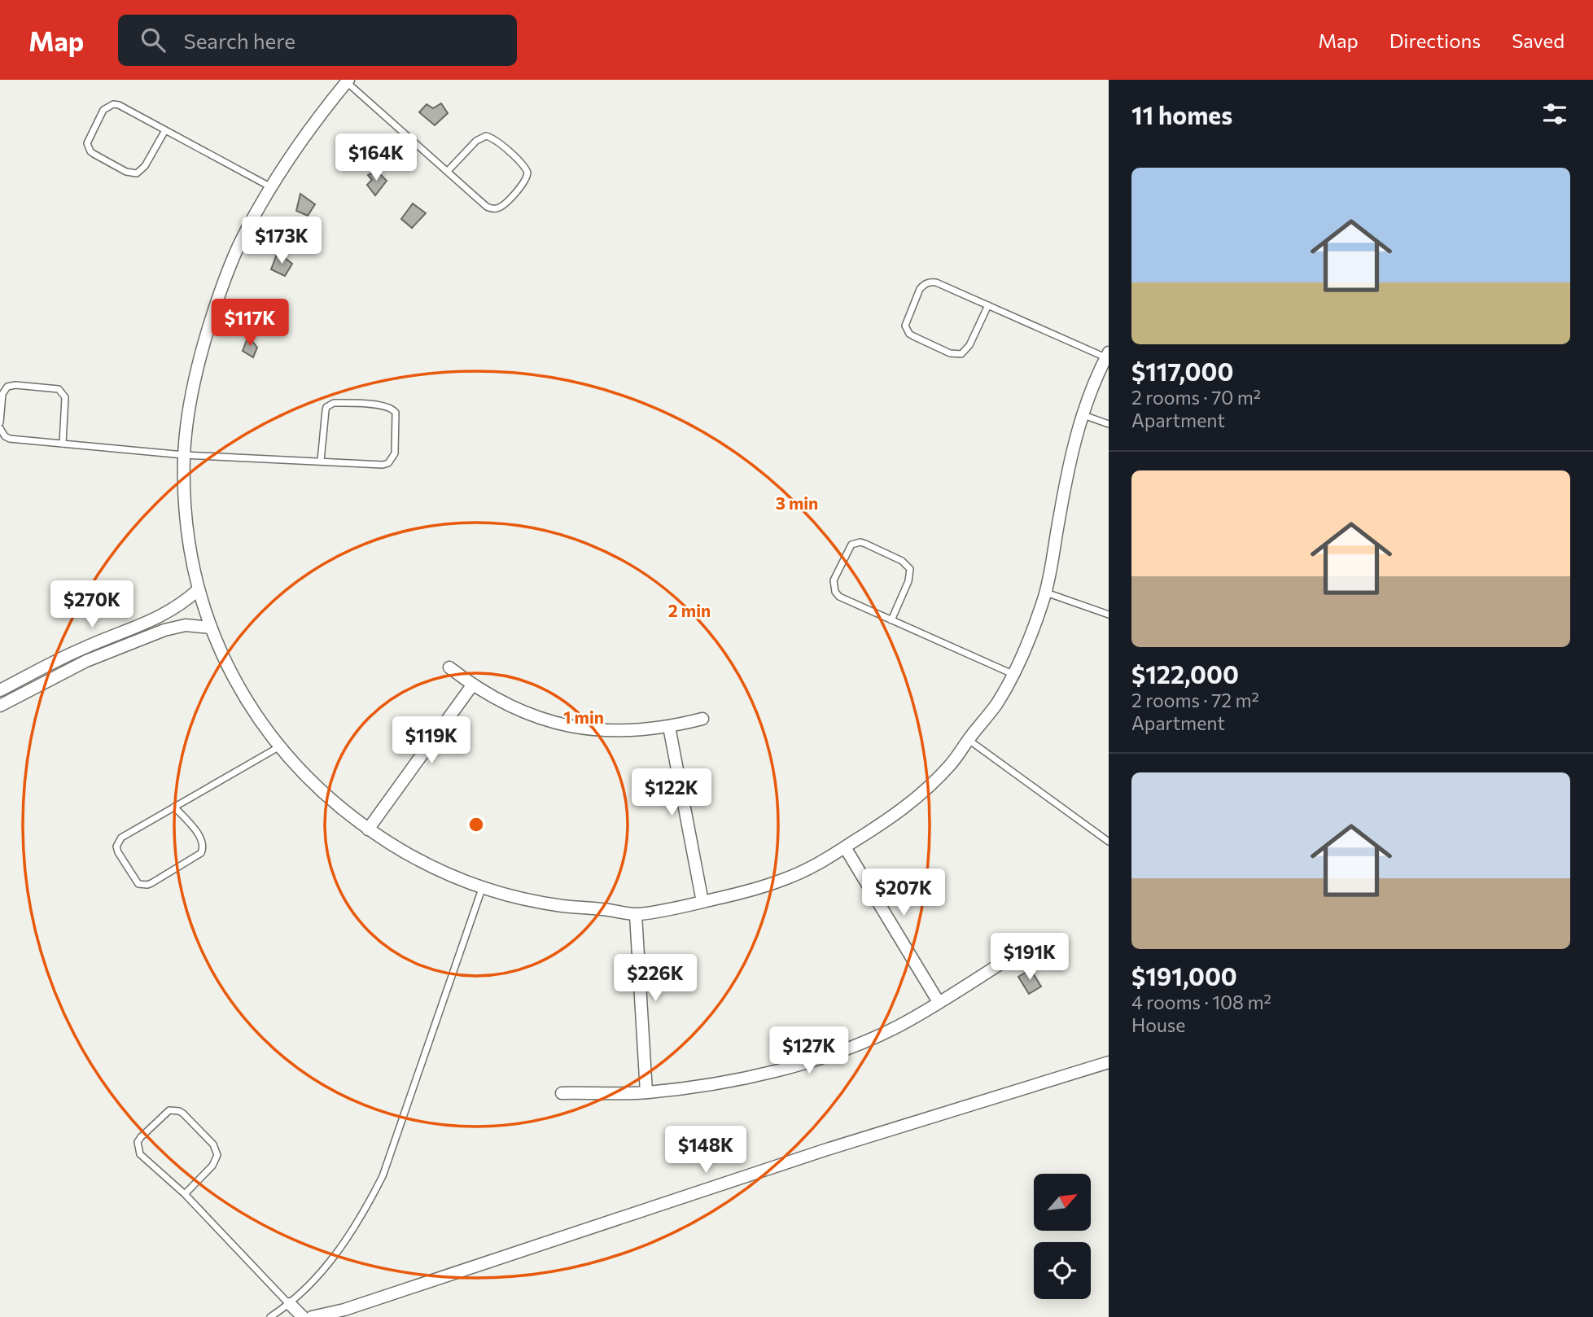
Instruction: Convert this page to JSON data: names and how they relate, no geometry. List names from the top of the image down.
{
  "north": "top right",
  "page": {
    "header": "Map",
    "search": "Search here",
    "nav": ["Map", "Directions", "Saved"],
    "heading": "11 homes",
    "price": [
      "$164K",
      "$173K",
      "$117K",
      "$270K",
      "$119K",
      "$122K",
      "$207K",
      "$191K",
      "$226K",
      "$127K",
      "$148K"
    ],
    "list": [
      {
        "name": "$117,000",
        "note": "2 rooms · 70 m² · Apartment"
      },
      {
        "name": "$122,000",
        "note": "2 rooms · 72 m² · Apartment"
      },
      {
        "name": "$191,000",
        "note": "4 rooms · 108 m² · House"
      }
    ]
  },
  "rings": ["3 min", "2 min", "1 min"]
}
